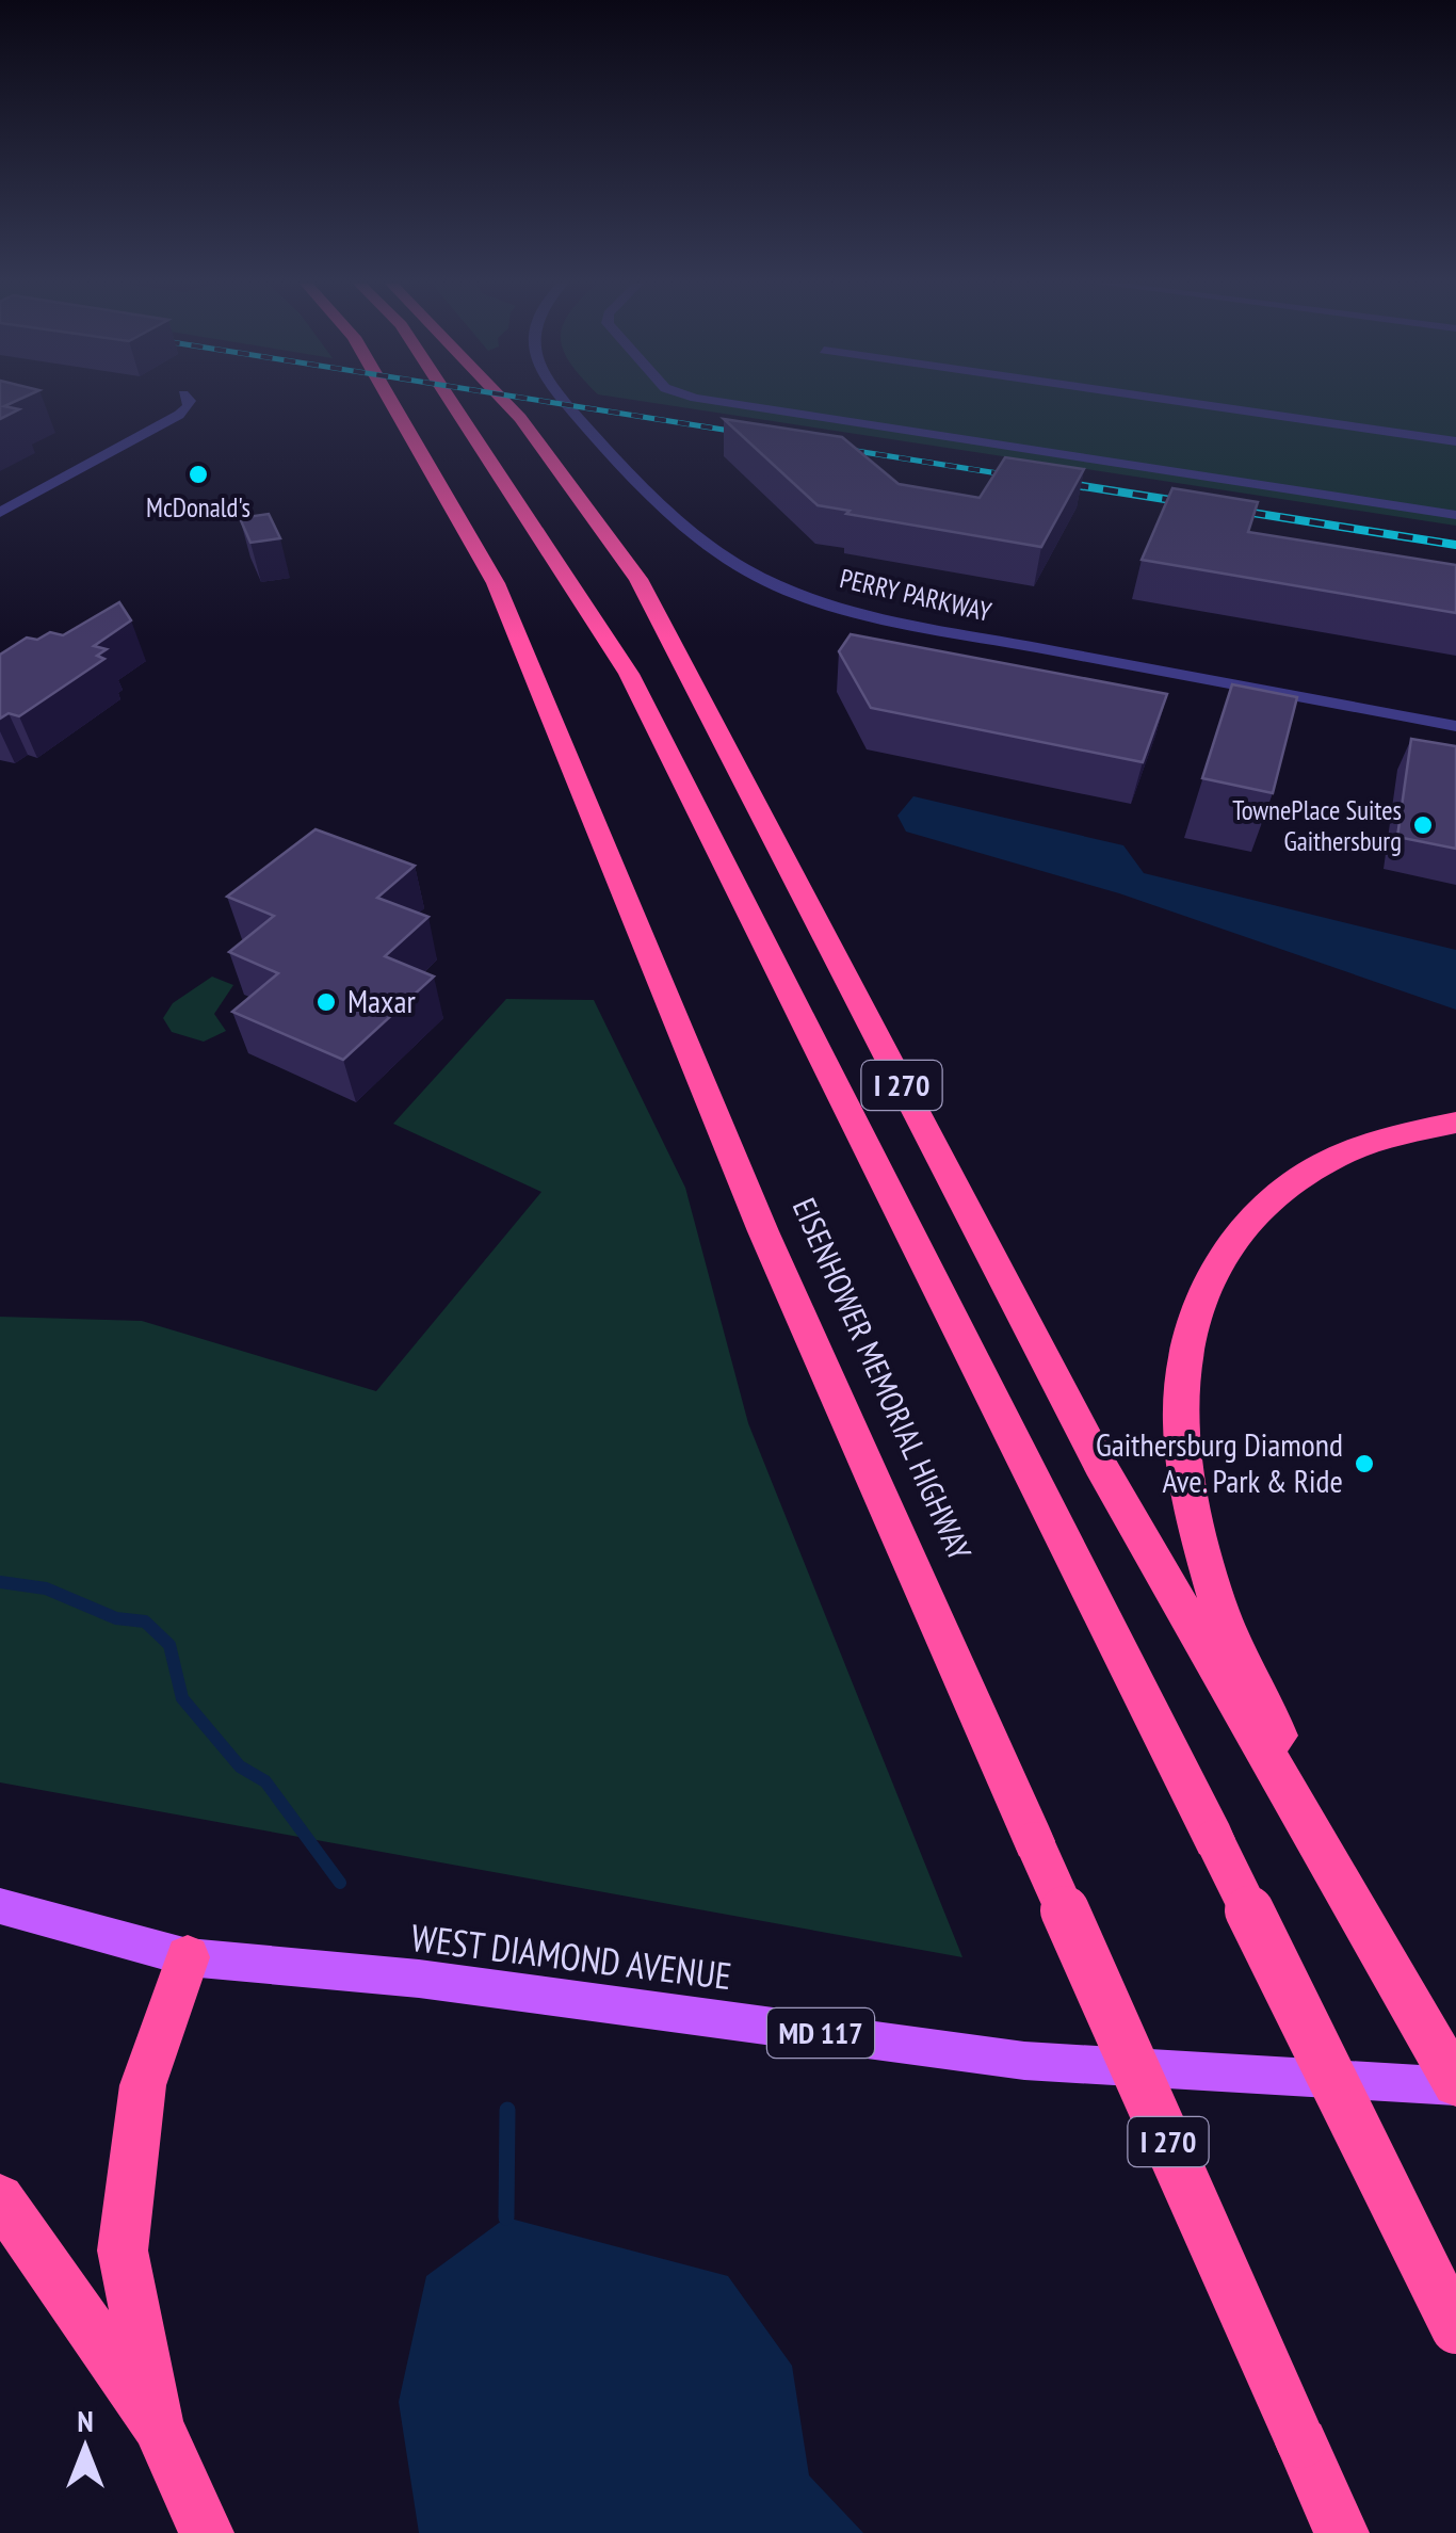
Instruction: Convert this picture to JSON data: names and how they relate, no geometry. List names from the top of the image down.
{
  "streets": {
    "highway": ["I 270", "EISENHOWER MEMORIAL HIGHWAY"],
    "main road": ["WEST DIAMOND AVENUE", "MD 117"],
    "street": ["PERRY PARKWAY"]
  },
  "crossings": [
    ["I 270", "WEST DIAMOND AVENUE"]
  ],
  "places": [
    "McDonald's",
    "TownePlace Suites Gaithersburg",
    "Maxar",
    "Gaithersburg Diamond Ave. Park & Ride"
  ],
  "north": "top"
}
